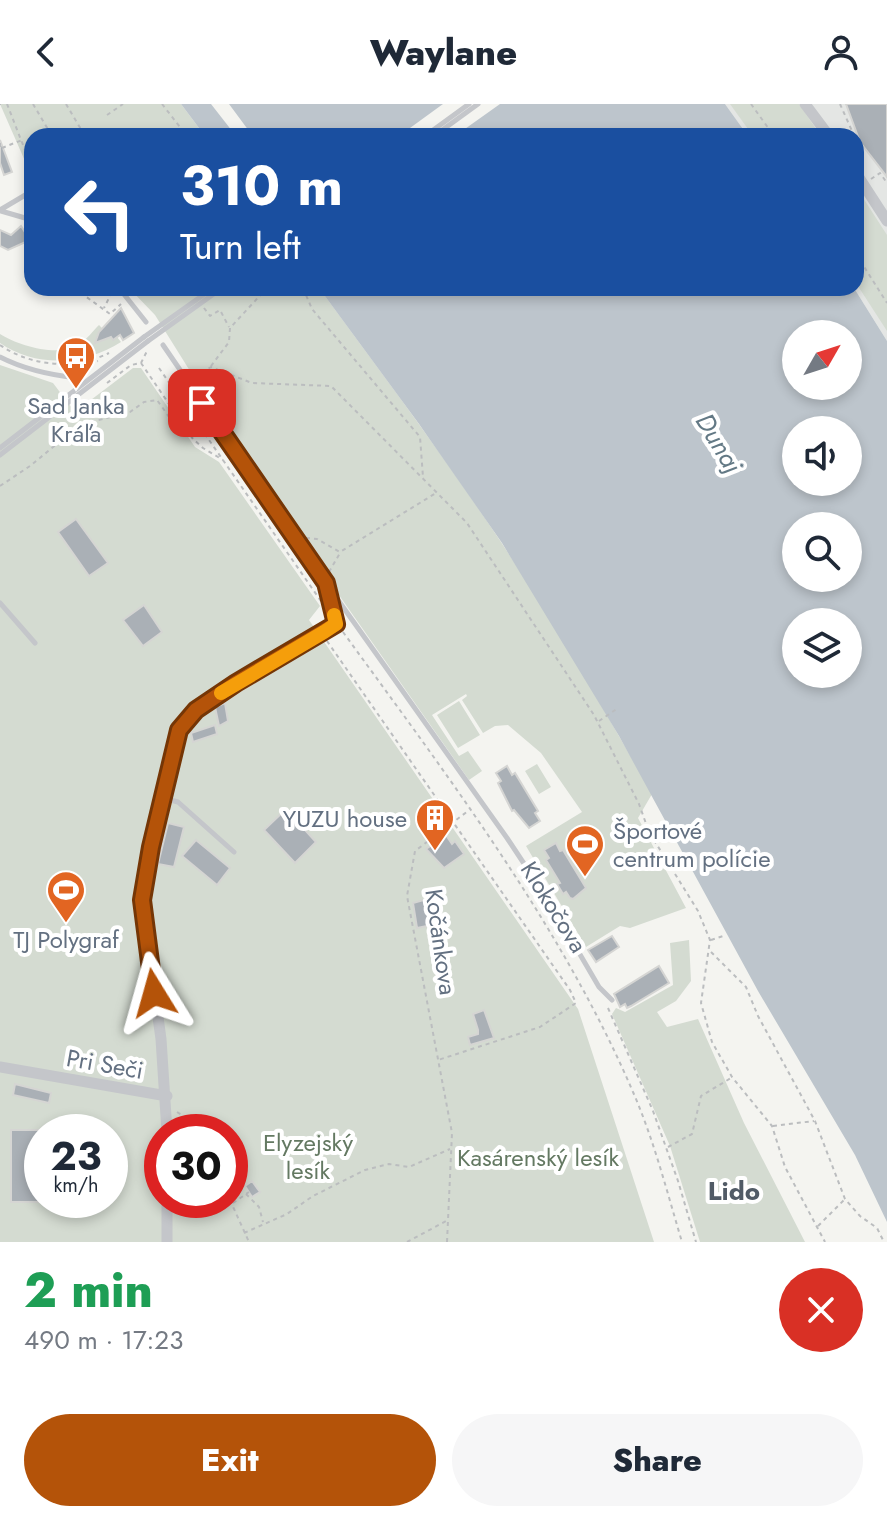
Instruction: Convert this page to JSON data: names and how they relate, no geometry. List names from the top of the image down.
{
  "streets": {
    "street": ["Pri Seči"],
    "lane": ["Klokočova"],
    "path": ["Kočánkova"]
  },
  "crossings": [
    ["Klokočova", "Kočánkova"]
  ],
  "districts": ["Lido"],
  "water": ["Dunaj"],
  "parks": ["Elyzejský lesík", "Kasárenský lesík"],
  "places": {
    "bus stop": ["Sad Janka Kráľa"],
    "building": ["YUZU house"],
    "sports": ["Športové centrum polície", "TJ Polygraf"]
  },
  "north": "top right",
  "page": {
    "header": "Waylane",
    "turn": ["310 m", "Turn left"],
    "speed": "23 km/h",
    "limit": "30",
    "heading": ["2 min", "490 m · 17:23"],
    "buttons": ["Exit", "Share"]
  }
}
